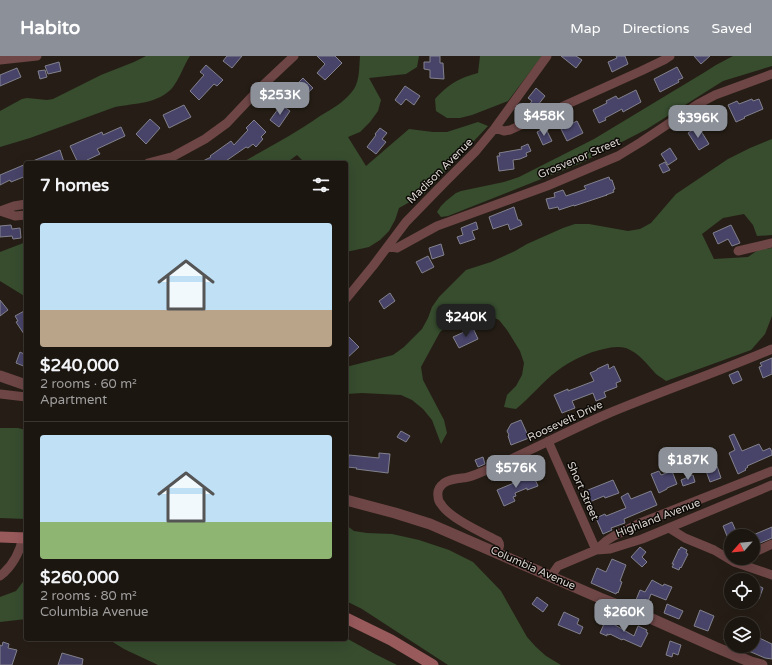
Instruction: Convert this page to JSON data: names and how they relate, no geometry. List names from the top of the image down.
{
  "streets": {
    "street": [
      "Grosvenor Street",
      "Madison Avenue",
      "Roosevelt Drive",
      "Short Street",
      "Highland Avenue",
      "Columbia Avenue"
    ]
  },
  "crossings": [
    ["Grosvenor Street", "Madison Avenue"],
    ["Roosevelt Drive", "Short Street"],
    ["Roosevelt Drive", "Columbia Avenue"],
    ["Short Street", "Highland Avenue"],
    ["Highland Avenue", "Columbia Avenue"]
  ],
  "north": "bottom left",
  "page": {
    "header": "Habito",
    "nav": ["Map", "Directions", "Saved"],
    "price": [
      "$253K",
      "$458K",
      "$396K",
      "$240K",
      "$187K",
      "$576K",
      "$260K"
    ],
    "heading": "7 homes",
    "list": [
      {
        "name": "$240,000",
        "note": "2 rooms · 60 m² · Apartment"
      },
      {
        "name": "$260,000",
        "note": "2 rooms · 80 m² · Columbia Avenue"
      }
    ]
  }
}
